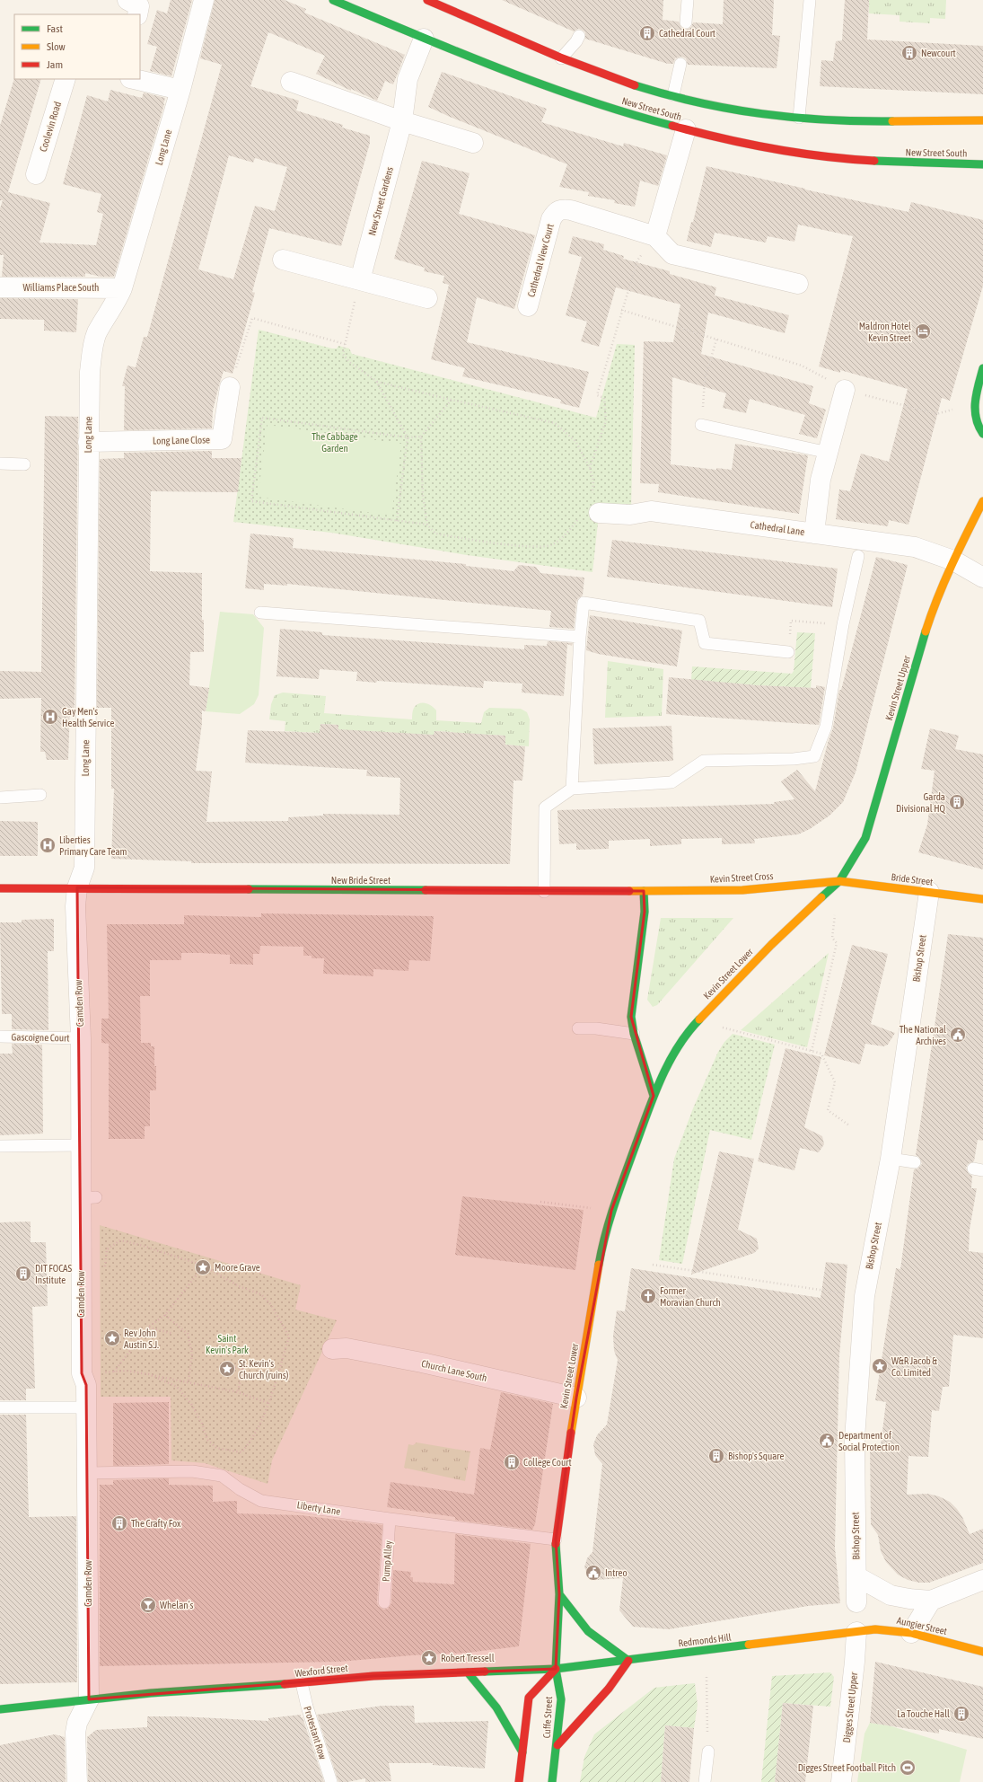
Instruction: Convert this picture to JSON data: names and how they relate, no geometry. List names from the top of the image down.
{
  "streets": {
    "main road": [
      "New Street South",
      "Kevin Street Upper",
      "Kevin Street Cross",
      "Bride Street",
      "New Bride Street",
      "Kevin Street Lower",
      "Aungier Street",
      "Redmonds Hill",
      "Wexford Street",
      "Cuffe Street"
    ],
    "street": [
      "Coolevin Road",
      "Long Lane",
      "New Street Gardens",
      "Cathedral View Court",
      "Williams Place South",
      "Long Lane Close",
      "Cathedral Lane",
      "Bishop Street",
      "Camden Row",
      "Church Lane South",
      "Digges Street Upper"
    ],
    "lane": [
      "Gascoigne Court",
      "Liberty Lane",
      "Pump Alley",
      "Protestant Row"
    ]
  },
  "crossings": [
    ["New Street South", "New Street Gardens"],
    ["Long Lane", "Williams Place South"],
    ["Long Lane", "Long Lane Close"],
    ["Long Lane", "New Bride Street"],
    ["Long Lane", "Camden Row"],
    ["Cathedral Lane", "Kevin Street Upper"],
    ["Kevin Street Upper", "Kevin Street Cross"],
    ["Kevin Street Upper", "Bride Street"],
    ["Kevin Street Upper", "Kevin Street Lower"],
    ["Kevin Street Cross", "Bride Street"],
    ["Kevin Street Cross", "New Bride Street"],
    ["Kevin Street Cross", "Kevin Street Lower"],
    ["Bride Street", "Bishop Street"],
    ["Bride Street", "Kevin Street Lower"],
    ["New Bride Street", "Camden Row"],
    ["Kevin Street Lower", "Church Lane South"],
    ["Kevin Street Lower", "Liberty Lane"],
    ["Kevin Street Lower", "Redmonds Hill"],
    ["Kevin Street Lower", "Wexford Street"],
    ["Kevin Street Lower", "Cuffe Street"],
    ["Camden Row", "Gascoigne Court"],
    ["Camden Row", "Liberty Lane"],
    ["Camden Row", "Wexford Street"],
    ["Liberty Lane", "Pump Alley"],
    ["Aungier Street", "Redmonds Hill"],
    ["Aungier Street", "Digges Street Upper"],
    ["Redmonds Hill", "Wexford Street"],
    ["Redmonds Hill", "Digges Street Upper"],
    ["Redmonds Hill", "Cuffe Street"],
    ["Wexford Street", "Cuffe Street"],
    ["Wexford Street", "Protestant Row"]
  ],
  "parks": ["The Cabbage Garden", "Saint Kevin's Park"],
  "places": {
    "building": [
      "Cathedral Court",
      "Newcourt",
      "Garda Divisional HQ",
      "DIT FOCAS Institute",
      "Bishop's Square",
      "College Court",
      "The Crafty Fox",
      "La Touche Hall"
    ],
    "hotel": ["Maldron Hotel Kevin Street"],
    "hospital": ["Gay Men's Health Service", "Liberties Primary Care Team"],
    "public building": ["The National Archives", "Department of Social Protection", "Intreo"],
    "place": [
      "Moore Grave",
      "Rev John Austin S.J.",
      "W&R Jacob & Co. Limited",
      "St. Kevin's Church (ruins)",
      "Robert Tressell"
    ],
    "church": ["Former Moravian Church"],
    "bar": ["Whelan’s"],
    "sports": ["Digges Street Football Pitch"]
  },
  "legend": ["Fast", "Slow", "Jam"]
}
